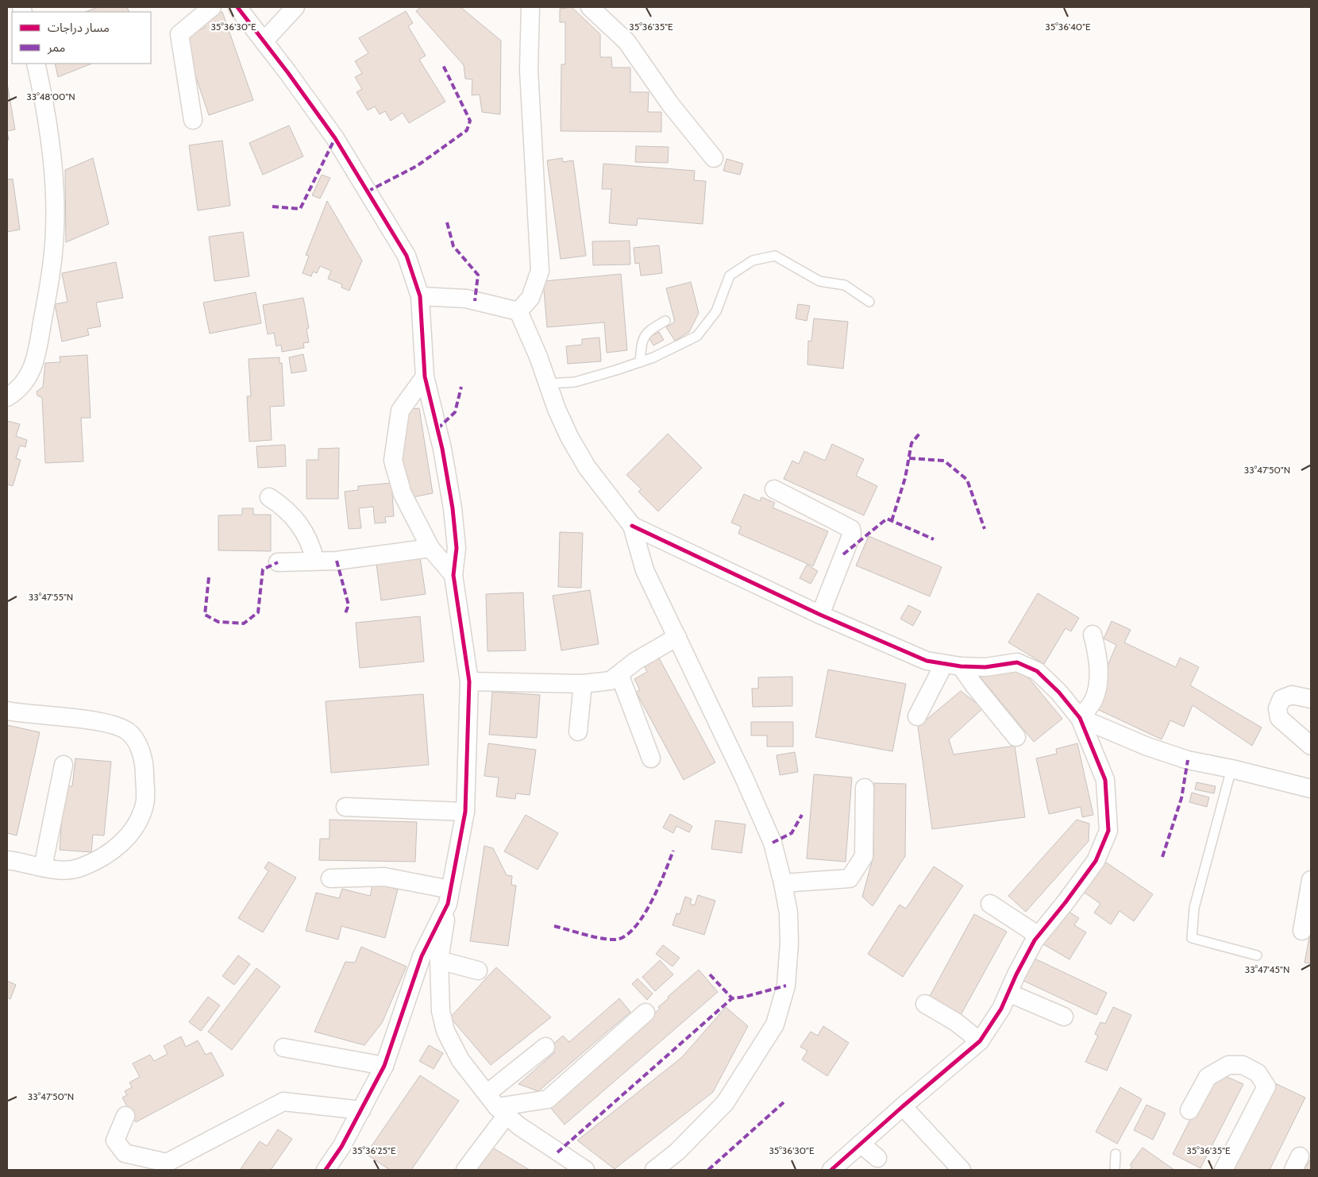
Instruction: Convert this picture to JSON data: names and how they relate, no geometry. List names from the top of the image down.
{
  "legend": ["مسار دراجات", "ممر"],
  "coordinates": [
    "35°36'30\"E",
    "35°36'35\"E",
    "35°36'40\"E",
    "33°48'00\"N",
    "33°47'50\"N",
    "33°47'55\"N",
    "33°47'45\"N",
    "35°36'25\"E"
  ]
}
